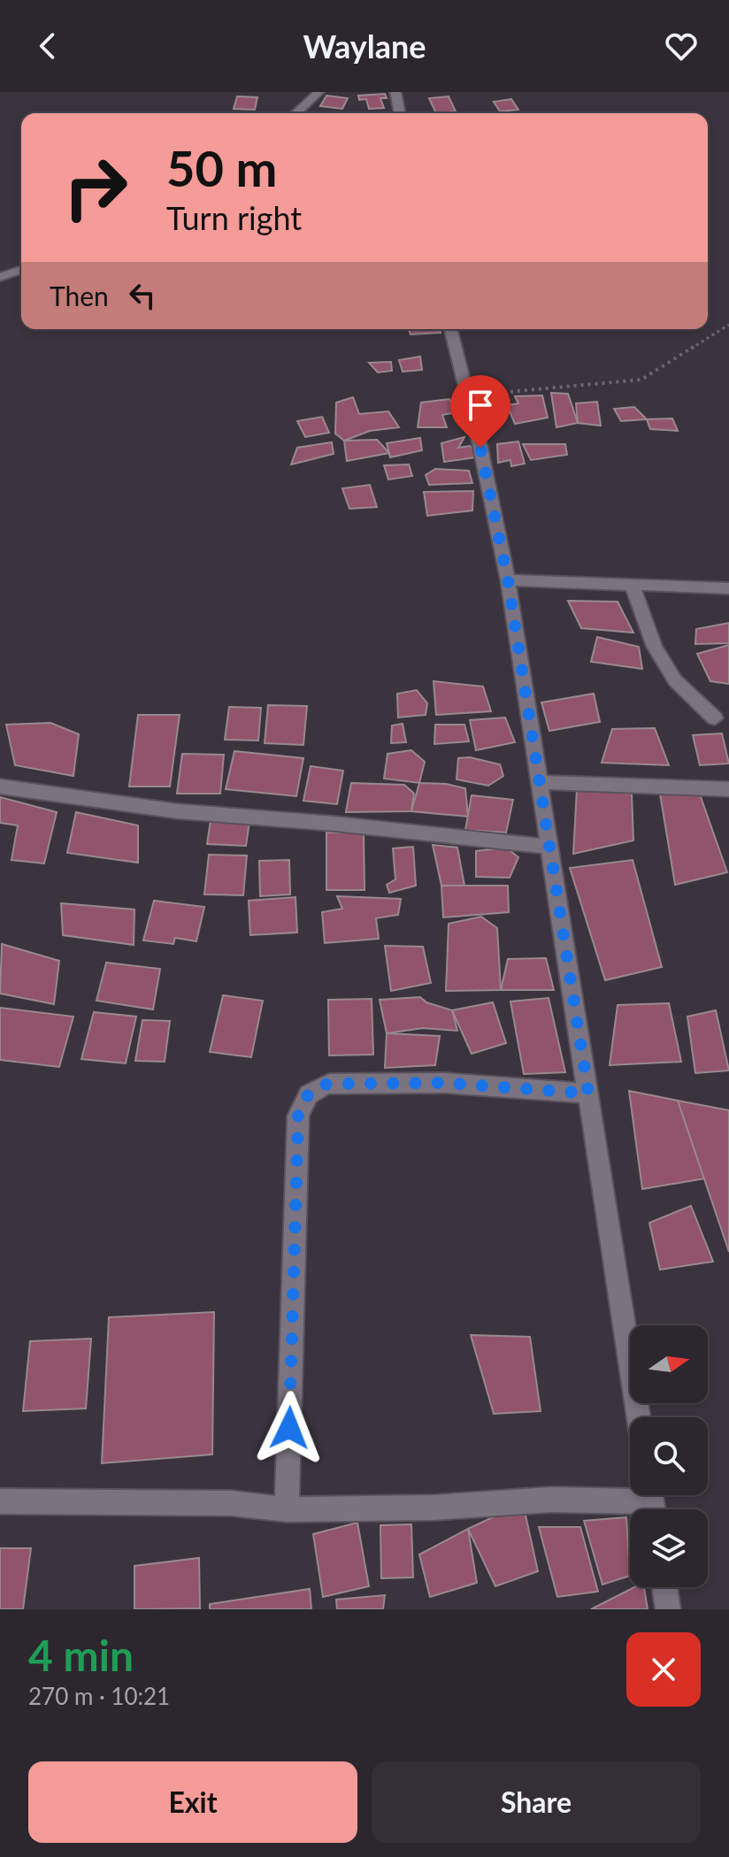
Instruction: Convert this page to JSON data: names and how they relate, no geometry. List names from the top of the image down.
{
  "north": "right",
  "page": {
    "header": "Waylane",
    "turn": ["50 m", "Turn right"],
    "then": "Then",
    "heading": ["4 min", "270 m · 10:21"],
    "buttons": ["Exit", "Share"]
  }
}
